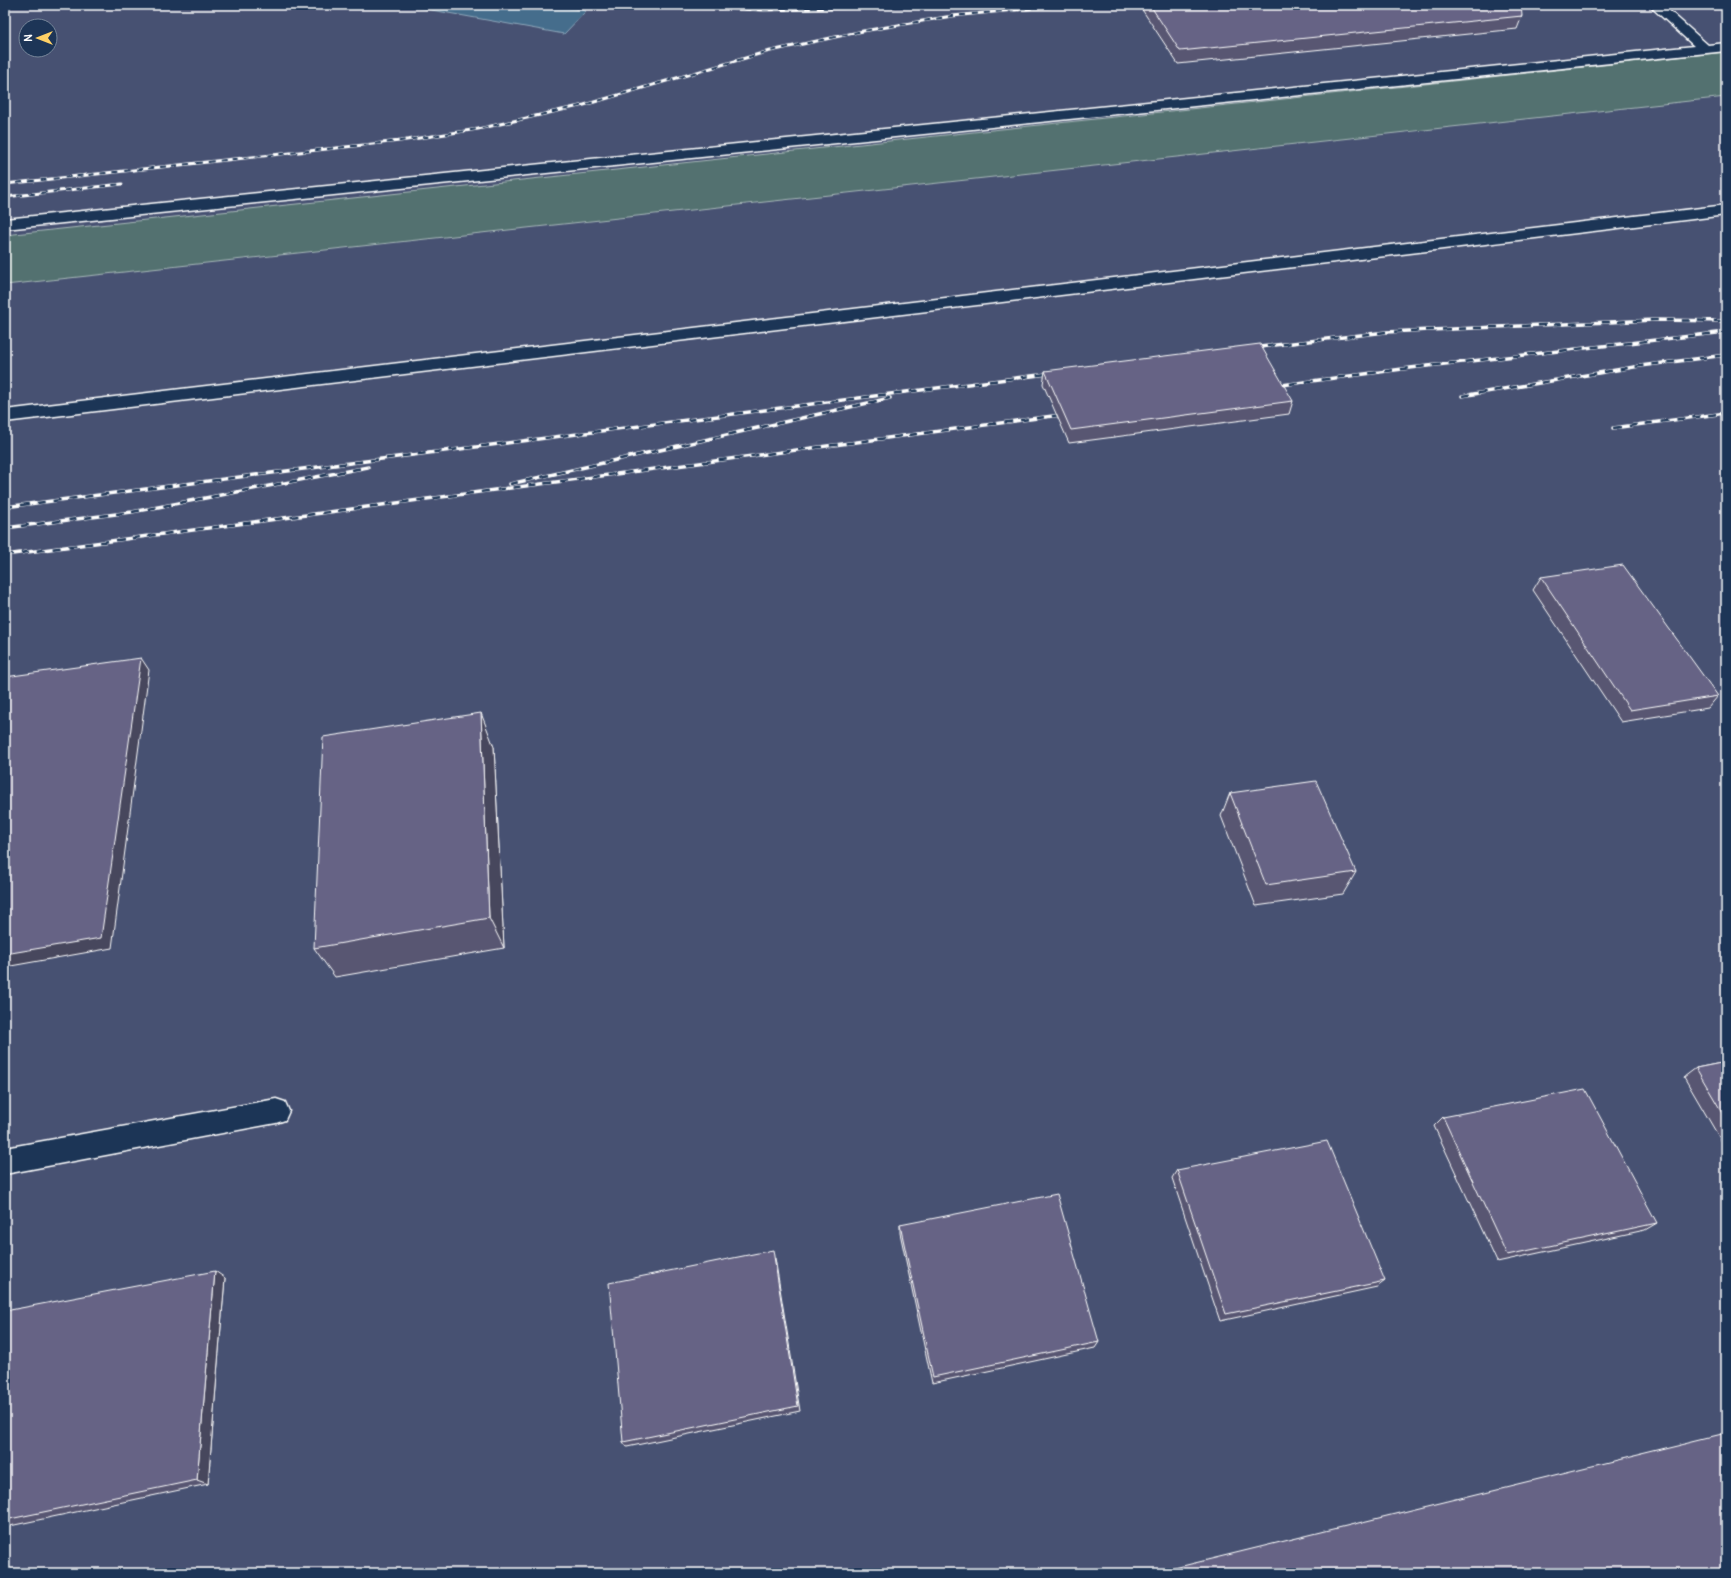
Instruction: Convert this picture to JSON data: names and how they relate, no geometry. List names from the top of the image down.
{
  "north": "left"
}
